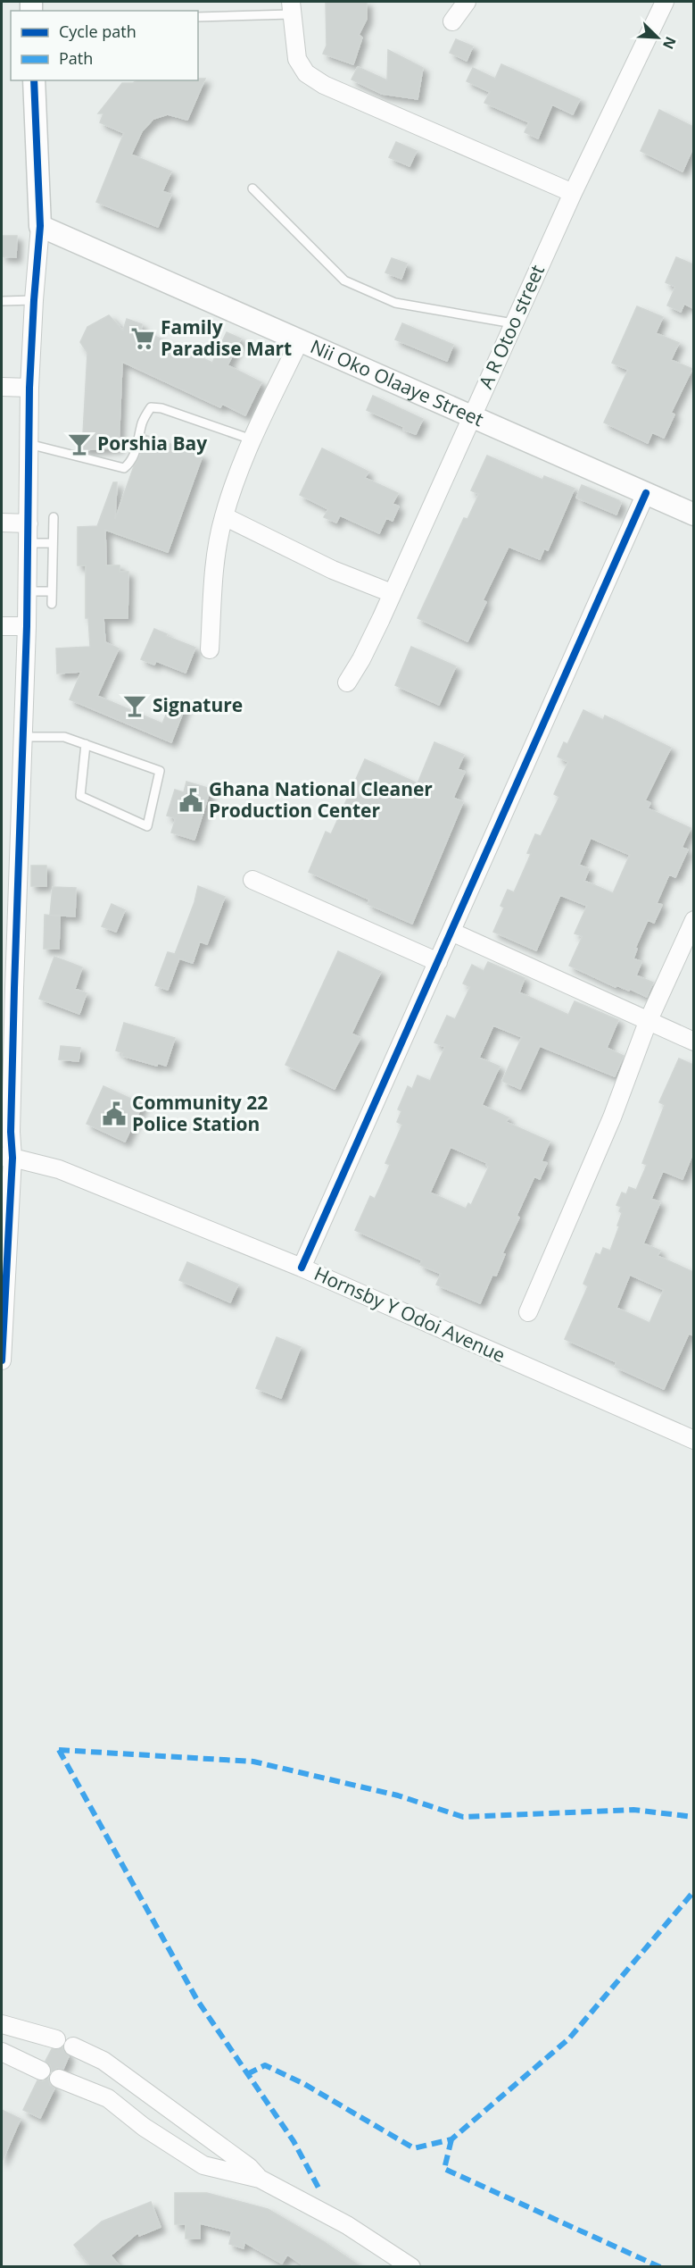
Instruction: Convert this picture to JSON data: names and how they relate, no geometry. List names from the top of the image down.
{
  "streets": {
    "street": ["A R Otoo street", "Nii Oko Olaaye Street", "Hornsby Y Odoi Avenue"]
  },
  "crossings": [
    ["A R Otoo street", "Nii Oko Olaaye Street"]
  ],
  "places": {
    "supermarket": ["Family Paradise Mart"],
    "bar": ["Porshia Bay", "Signature"],
    "public building": ["Ghana National Cleaner Production Center", "Community 22 Police Station"]
  },
  "legend": ["Cycle path", "Path"],
  "north": "bottom right"
}
